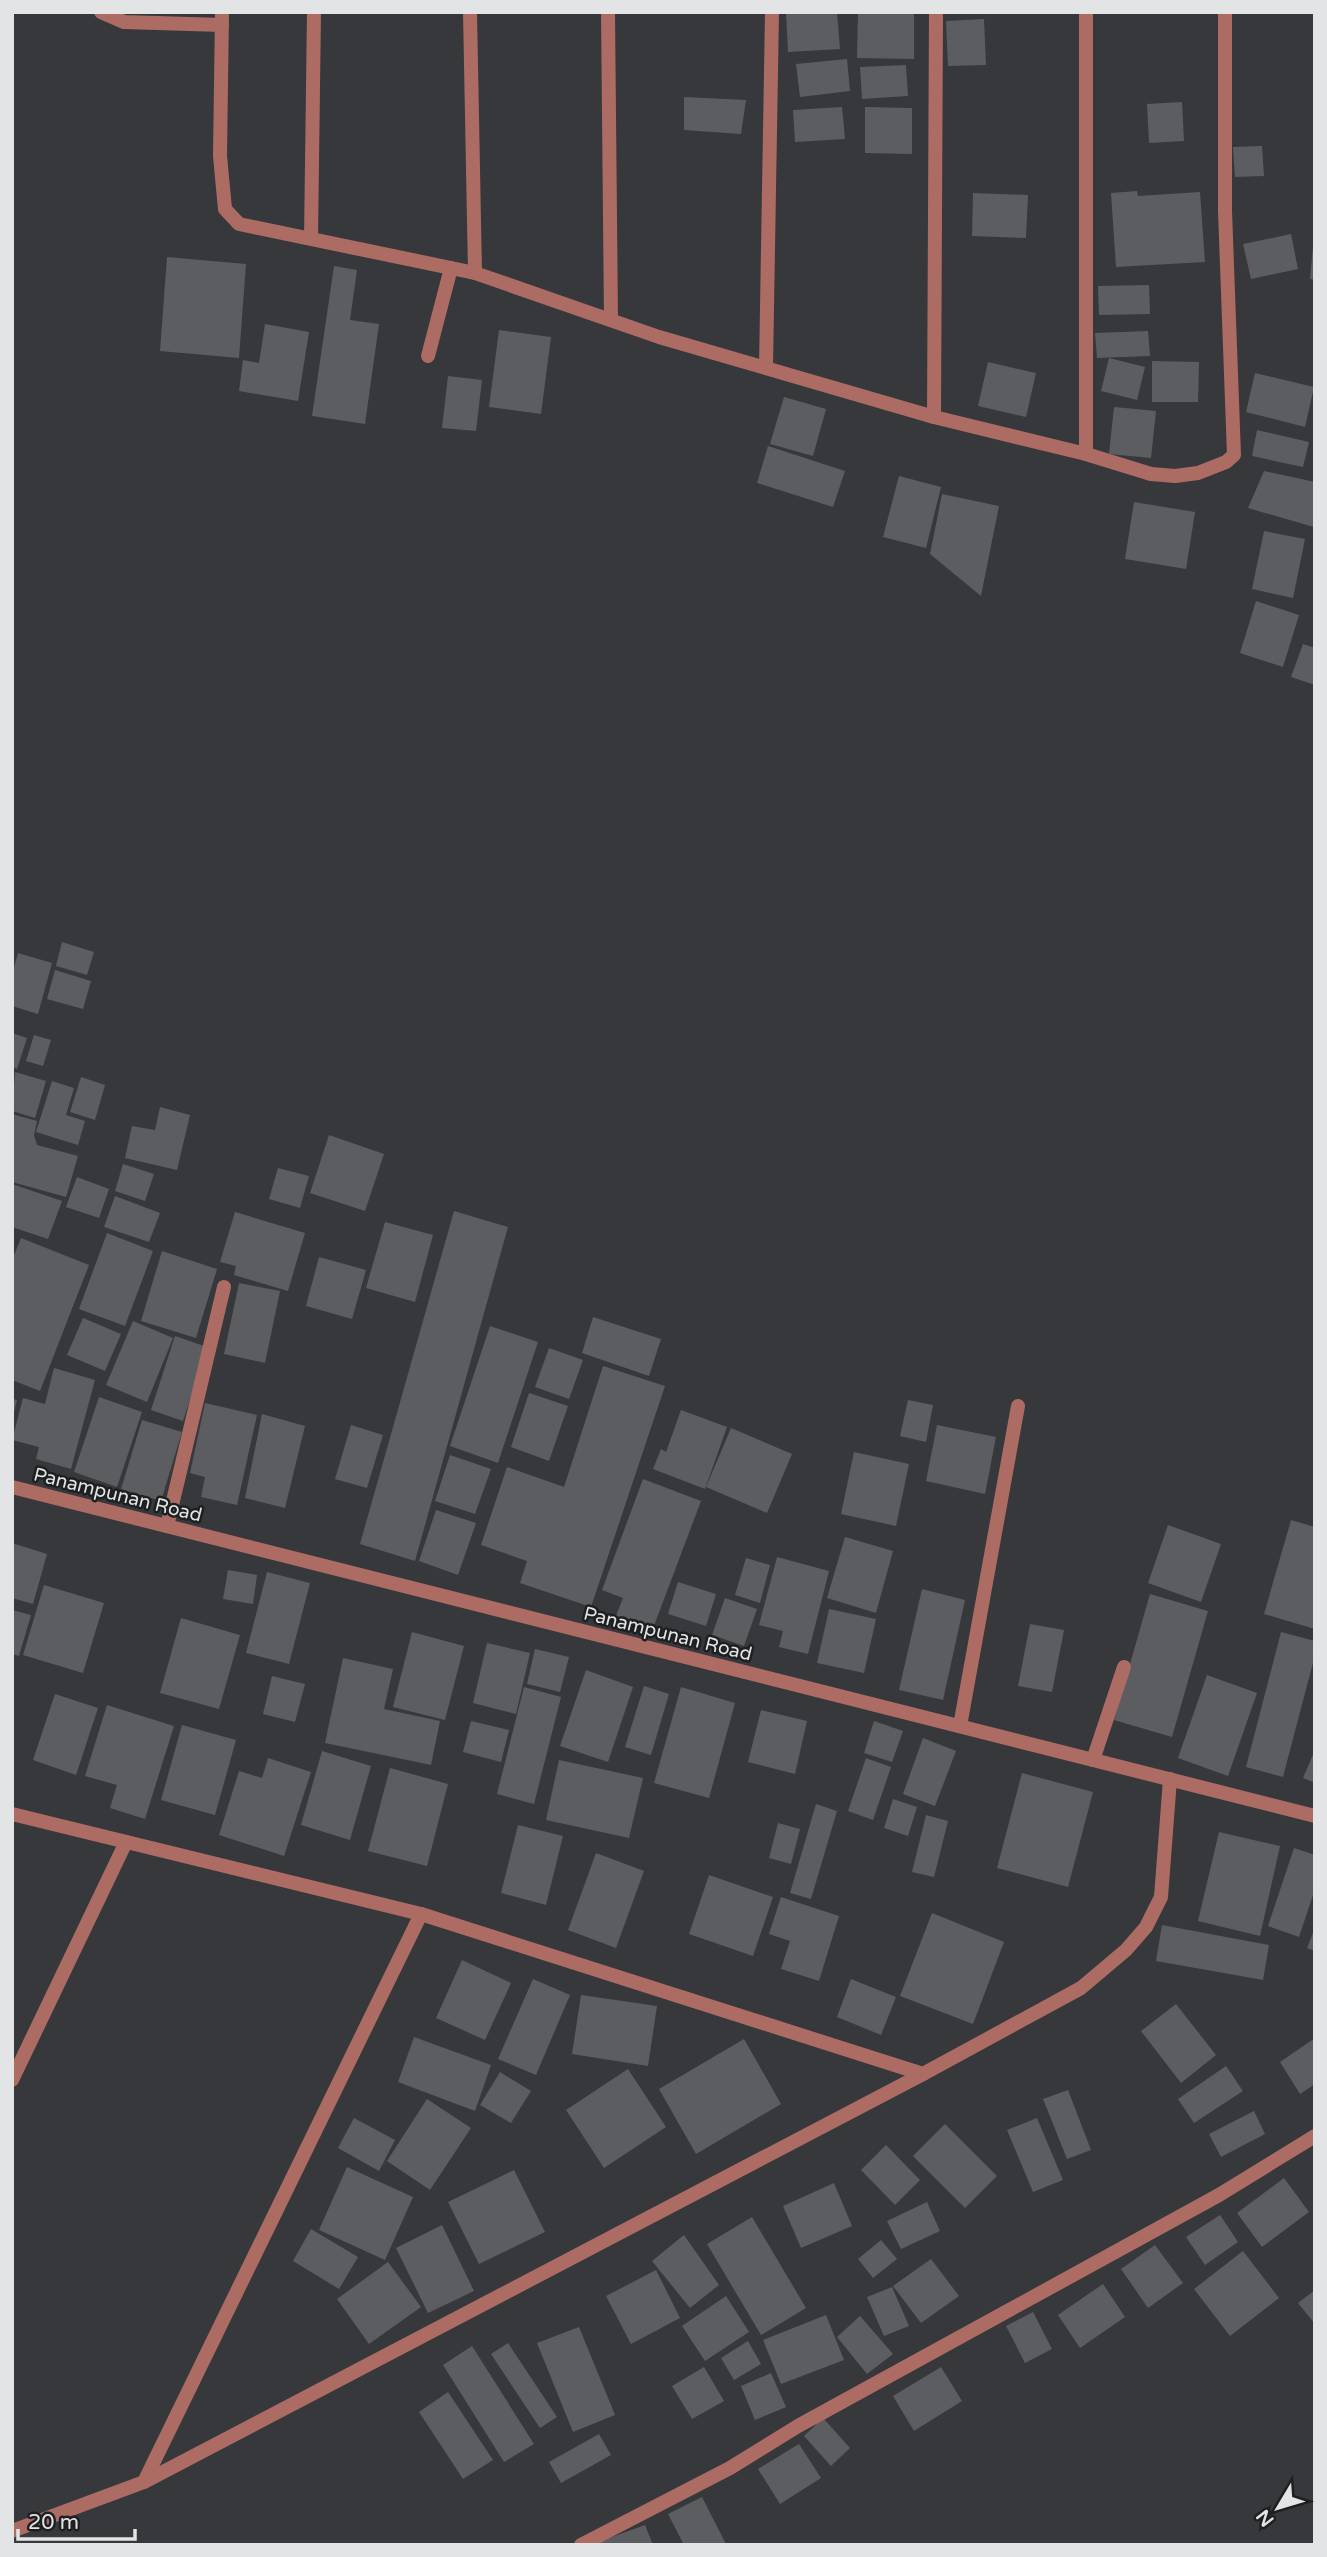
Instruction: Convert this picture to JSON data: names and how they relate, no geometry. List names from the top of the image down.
{
  "streets": {
    "street": ["Panampunan Road"]
  },
  "scale_bar": "20 m",
  "north": "bottom left"
}
